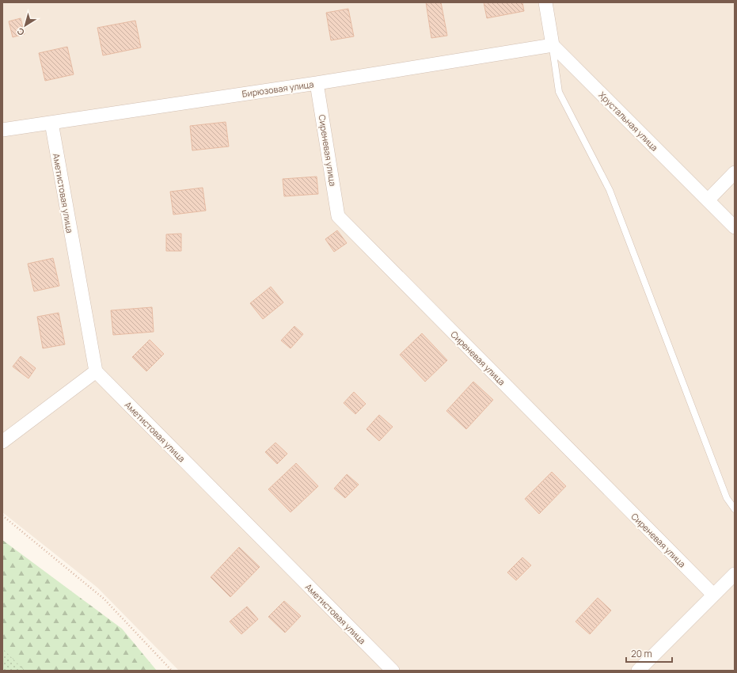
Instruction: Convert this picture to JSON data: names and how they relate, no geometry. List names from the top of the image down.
{
  "streets": {
    "street": [
      "Бирюзовая улица",
      "Хрустальная улица",
      "Сиреневая улица",
      "Аметистовая улица"
    ]
  },
  "crossings": [
    ["Бирюзовая улица", "Хрустальная улица"],
    ["Бирюзовая улица", "Сиреневая улица"],
    ["Бирюзовая улица", "Аметистовая улица"]
  ],
  "scale_bar": "20 m",
  "north": "bottom left"
}
